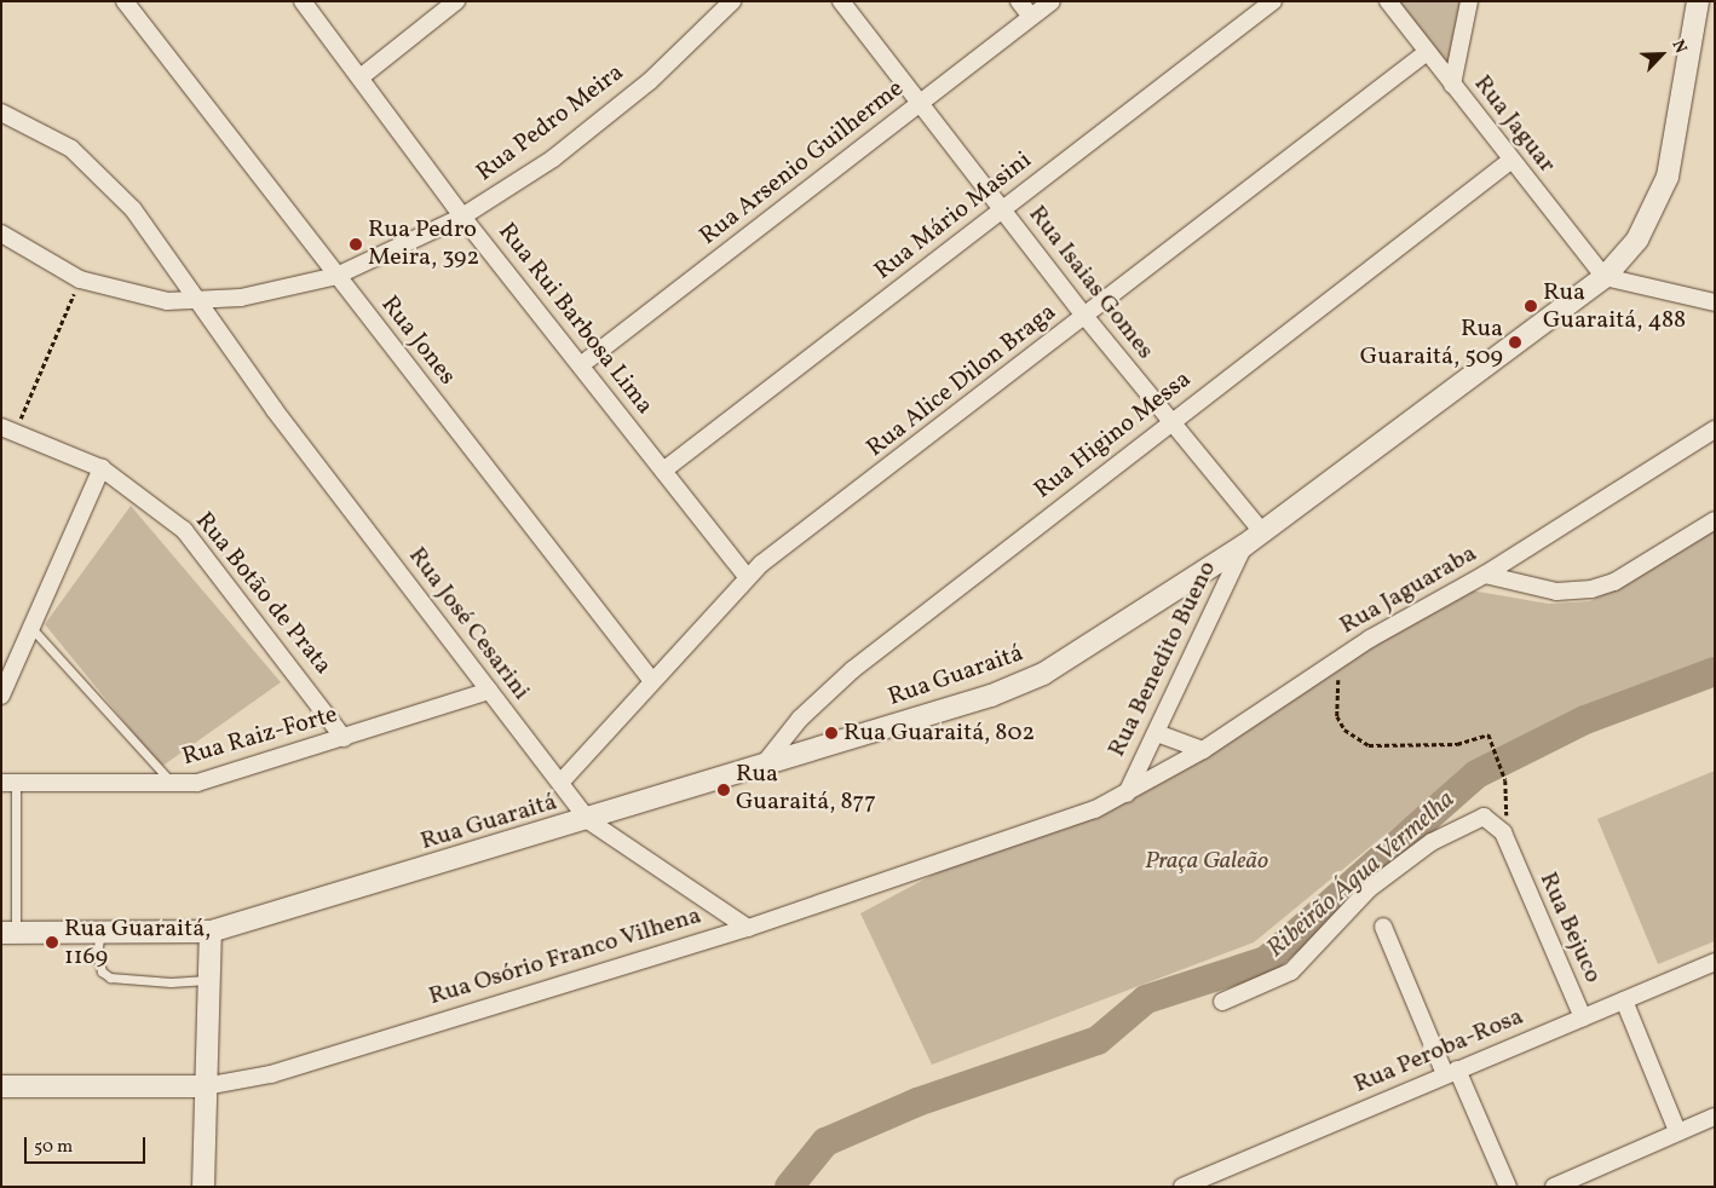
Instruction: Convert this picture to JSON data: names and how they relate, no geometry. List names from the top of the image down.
{
  "streets": {
    "street": [
      "Rua Pedro Meira",
      "Rua Jaguar",
      "Rua Arsenio Guilherme",
      "Rua Mário Masini",
      "Rua Isaias Gomes",
      "Rua Rui Barbosa Lima",
      "Rua Jones",
      "Rua Alice Dilon Braga",
      "Rua Higino Messa",
      "Rua Jaguaraba",
      "Rua Botão de Prata",
      "Rua José Cesarini",
      "Rua Benedito Bueno",
      "Rua Guaraitá",
      "Rua Raiz-Forte",
      "Rua Bejuco",
      "Rua Osório Franco Vilhena",
      "Rua Peroba-Rosa"
    ]
  },
  "crossings": [
    ["Rua Pedro Meira", "Rua Rui Barbosa Lima"],
    ["Rua Pedro Meira", "Rua Jones"],
    ["Rua Pedro Meira", "Rua José Cesarini"],
    ["Rua Jaguar", "Rua Alice Dilon Braga"],
    ["Rua Jaguar", "Rua Higino Messa"],
    ["Rua Jaguar", "Rua Guaraitá"],
    ["Rua Arsenio Guilherme", "Rua Isaias Gomes"],
    ["Rua Arsenio Guilherme", "Rua Rui Barbosa Lima"],
    ["Rua Mário Masini", "Rua Isaias Gomes"],
    ["Rua Mário Masini", "Rua Rui Barbosa Lima"],
    ["Rua Isaias Gomes", "Rua Alice Dilon Braga"],
    ["Rua Isaias Gomes", "Rua Higino Messa"],
    ["Rua Isaias Gomes", "Rua Guaraitá"],
    ["Rua Rui Barbosa Lima", "Rua Alice Dilon Braga"],
    ["Rua Jones", "Rua Alice Dilon Braga"],
    ["Rua Alice Dilon Braga", "Rua José Cesarini"],
    ["Rua Higino Messa", "Rua Guaraitá"],
    ["Rua Jaguaraba", "Rua Benedito Bueno"],
    ["Rua Jaguaraba", "Rua Osório Franco Vilhena"],
    ["Rua Botão de Prata", "Rua Raiz-Forte"],
    ["Rua José Cesarini", "Rua Guaraitá"],
    ["Rua José Cesarini", "Rua Raiz-Forte"],
    ["Rua José Cesarini", "Rua Osório Franco Vilhena"],
    ["Rua Benedito Bueno", "Rua Guaraitá"],
    ["Rua Benedito Bueno", "Rua Osório Franco Vilhena"],
    ["Rua Bejuco", "Rua Peroba-Rosa"]
  ],
  "water": ["Ribeirão Água Vermelha"],
  "parks": ["Praça Galeão"],
  "places": [
    "Rua Pedro Meira, 392",
    "Rua Guaraitá, 488",
    "Rua Guaraitá, 509",
    "Rua Guaraitá, 802",
    "Rua Guaraitá, 877",
    "Rua Guaraitá, 1169"
  ],
  "scale_bar": "50 m",
  "north": "top right"
}
